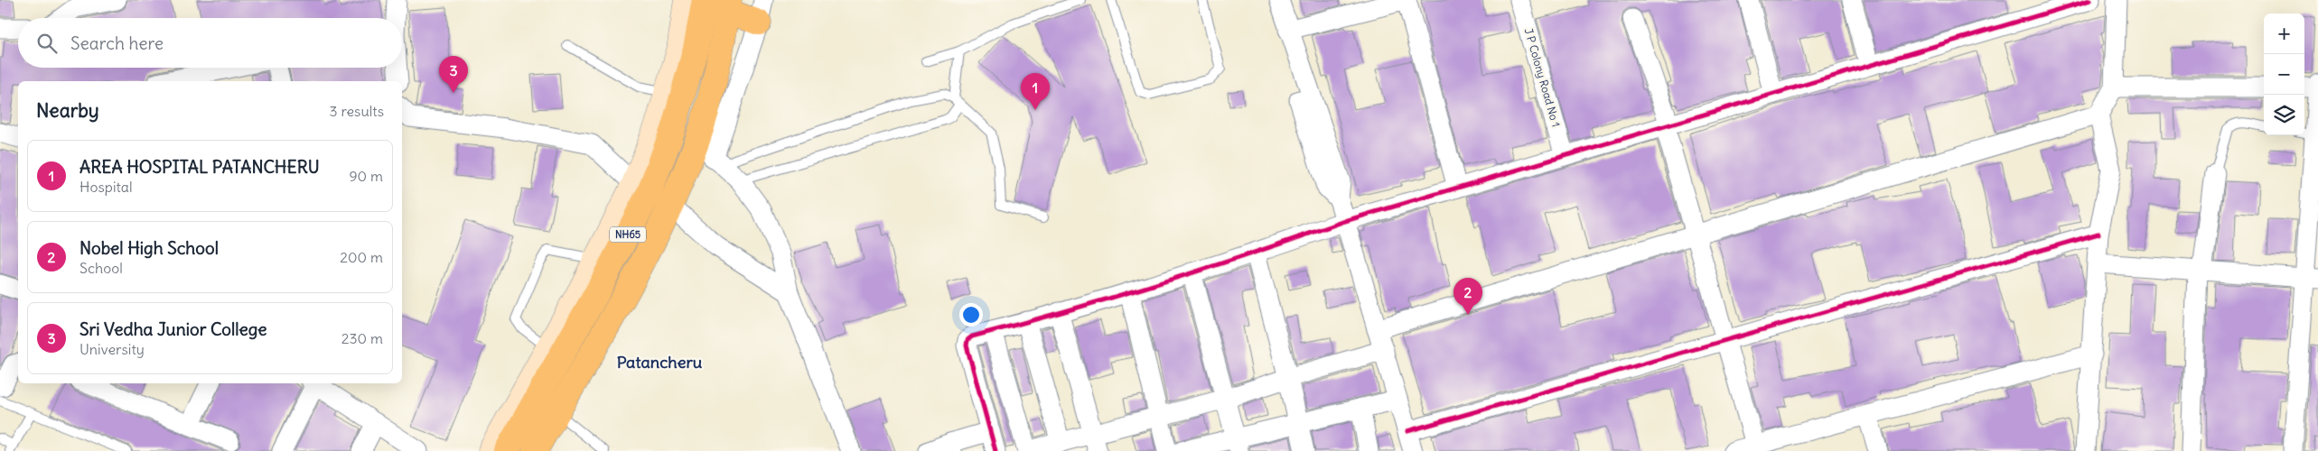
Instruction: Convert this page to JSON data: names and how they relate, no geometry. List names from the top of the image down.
{
  "streets": {
    "highway": ["NH65"],
    "street": ["J P Colony Road No 1"]
  },
  "districts": ["Patancheru"],
  "page": {
    "map_buttons": ["+", "−"],
    "search": "Search here",
    "pins": ["3", "1", "2"],
    "heading": ["Nearby", "3 results"],
    "list": [
      {
        "mark": "1",
        "name": "AREA HOSPITAL PATANCHERU",
        "note": "Hospital",
        "value": "90 m"
      },
      {
        "mark": "2",
        "name": "Nobel High School",
        "note": "School",
        "value": "200 m"
      },
      {
        "mark": "3",
        "name": "Sri Vedha Junior College",
        "note": "University",
        "value": "230 m"
      }
    ]
  }
}
